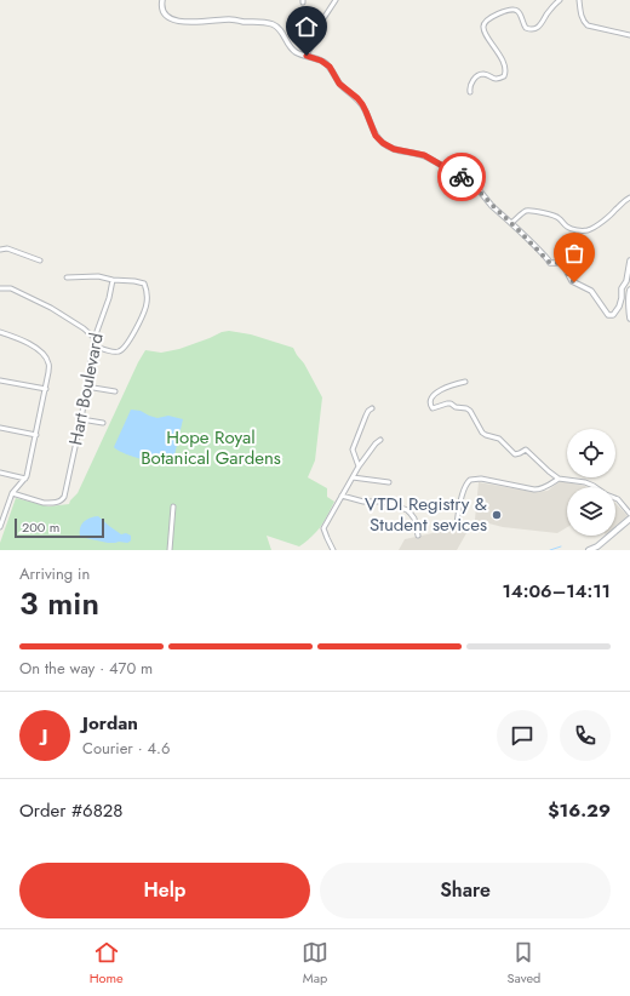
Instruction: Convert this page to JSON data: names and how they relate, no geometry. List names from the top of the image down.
{
  "streets": {
    "street": ["Hart Boulevard"]
  },
  "parks": ["Hope Royal Botanical Gardens"],
  "places": ["VTDI Registry & Student sevices"],
  "scale_bar": "200 m",
  "page": {
    "scale": "200 m",
    "heading": ["3 min", "Arriving in", "14:06–14:11"],
    "panel": [
      "Jordan",
      "Courier · 4.6",
      "Order #6828",
      "$16.29"
    ],
    "bar": "On the way · 470 m",
    "round": "J",
    "buttons": ["Help", "Share"],
    "tabs": ["Home", "Map", "Saved"]
  }
}
